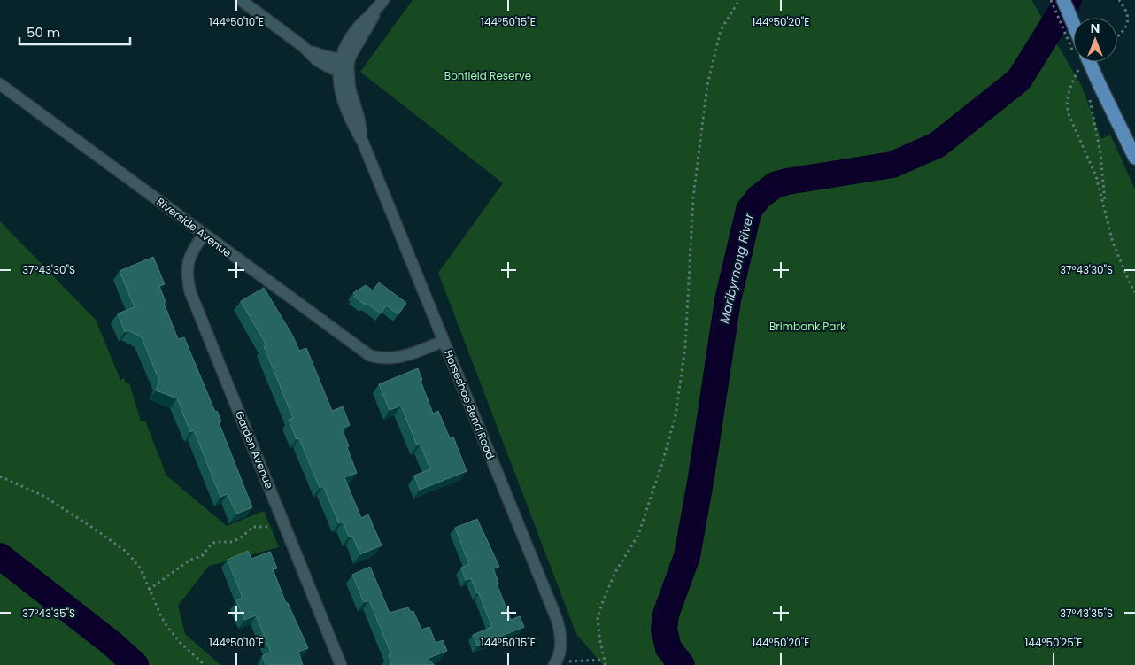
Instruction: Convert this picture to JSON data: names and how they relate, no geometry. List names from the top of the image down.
{
  "streets": {
    "street": ["Riverside Avenue", "Horseshoe Bend Road", "Garden Avenue"]
  },
  "crossings": [
    ["Riverside Avenue", "Horseshoe Bend Road"],
    ["Riverside Avenue", "Garden Avenue"]
  ],
  "water": ["Maribyrnong River"],
  "parks": ["Bonfield Reserve", "Brimbank Park"],
  "scale_bar": "50 m",
  "north": "top",
  "coordinates": [
    "144°50'10\"E",
    "144°50'15\"E",
    "144°50'20\"E",
    "37°43'30\"S",
    "37°43'35\"S",
    "144°50'25\"E"
  ]
}
